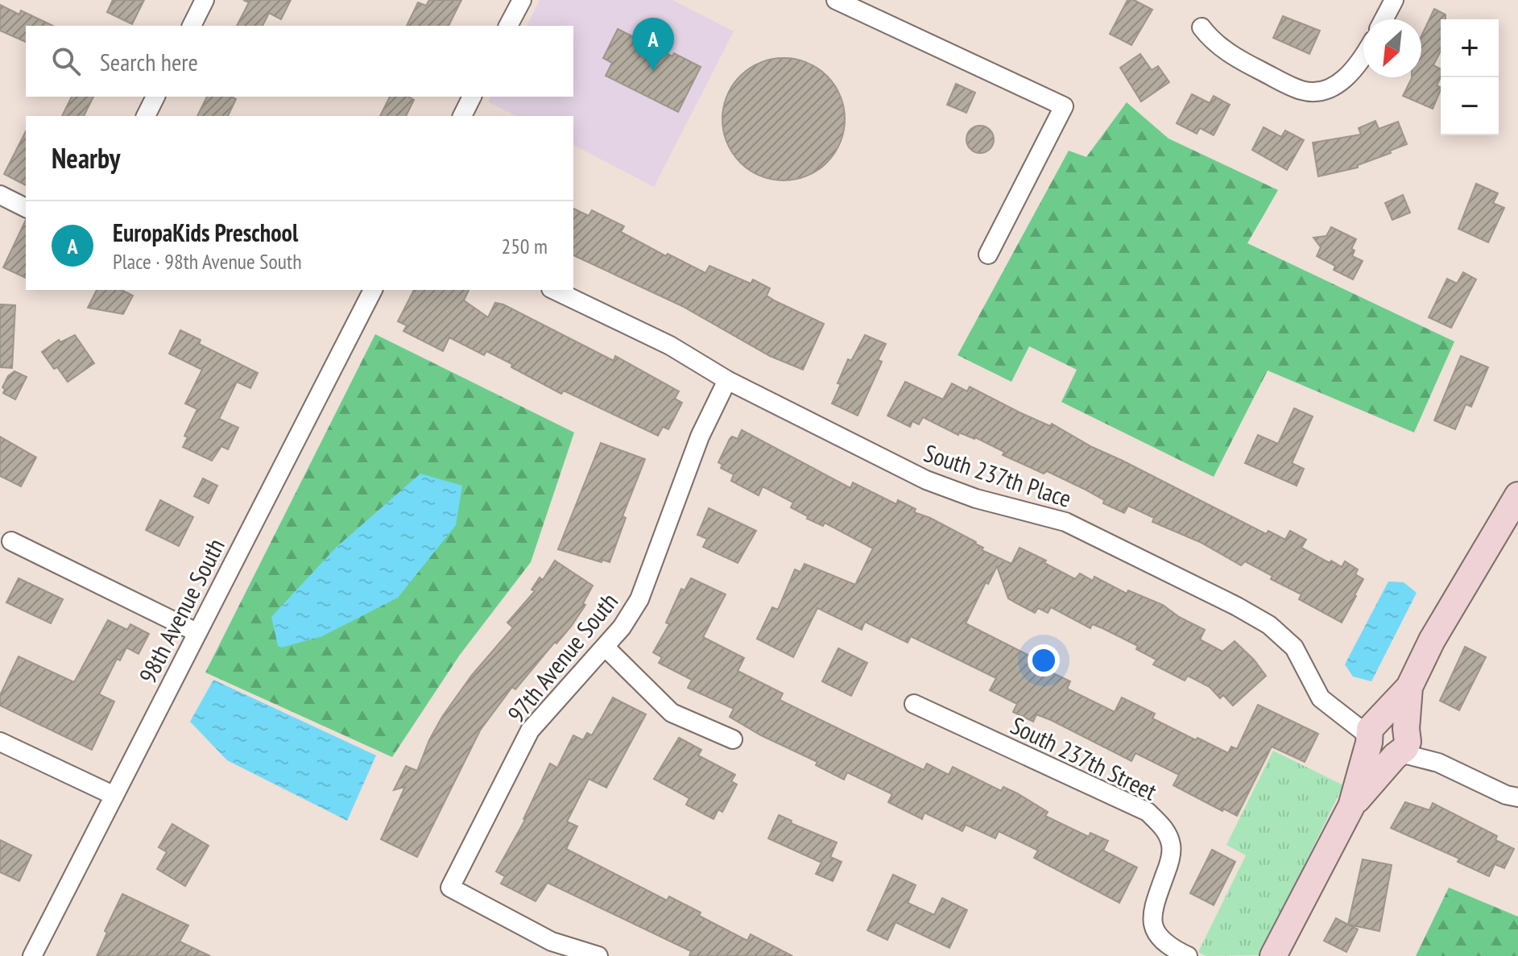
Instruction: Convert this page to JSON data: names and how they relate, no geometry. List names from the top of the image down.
{
  "streets": {
    "street": [
      "South 237th Place",
      "98th Avenue South",
      "97th Avenue South",
      "South 237th Street"
    ]
  },
  "crossings": [
    ["South 237th Place", "97th Avenue South"]
  ],
  "north": "bottom left",
  "page": {
    "pins": "A",
    "map_buttons": ["+", "−"],
    "search": "Search here",
    "heading": "Nearby",
    "list": [
      {
        "mark": "A",
        "name": "EuropaKids Preschool",
        "note": "Place · 98th Avenue South",
        "value": "250 m"
      }
    ]
  }
}
